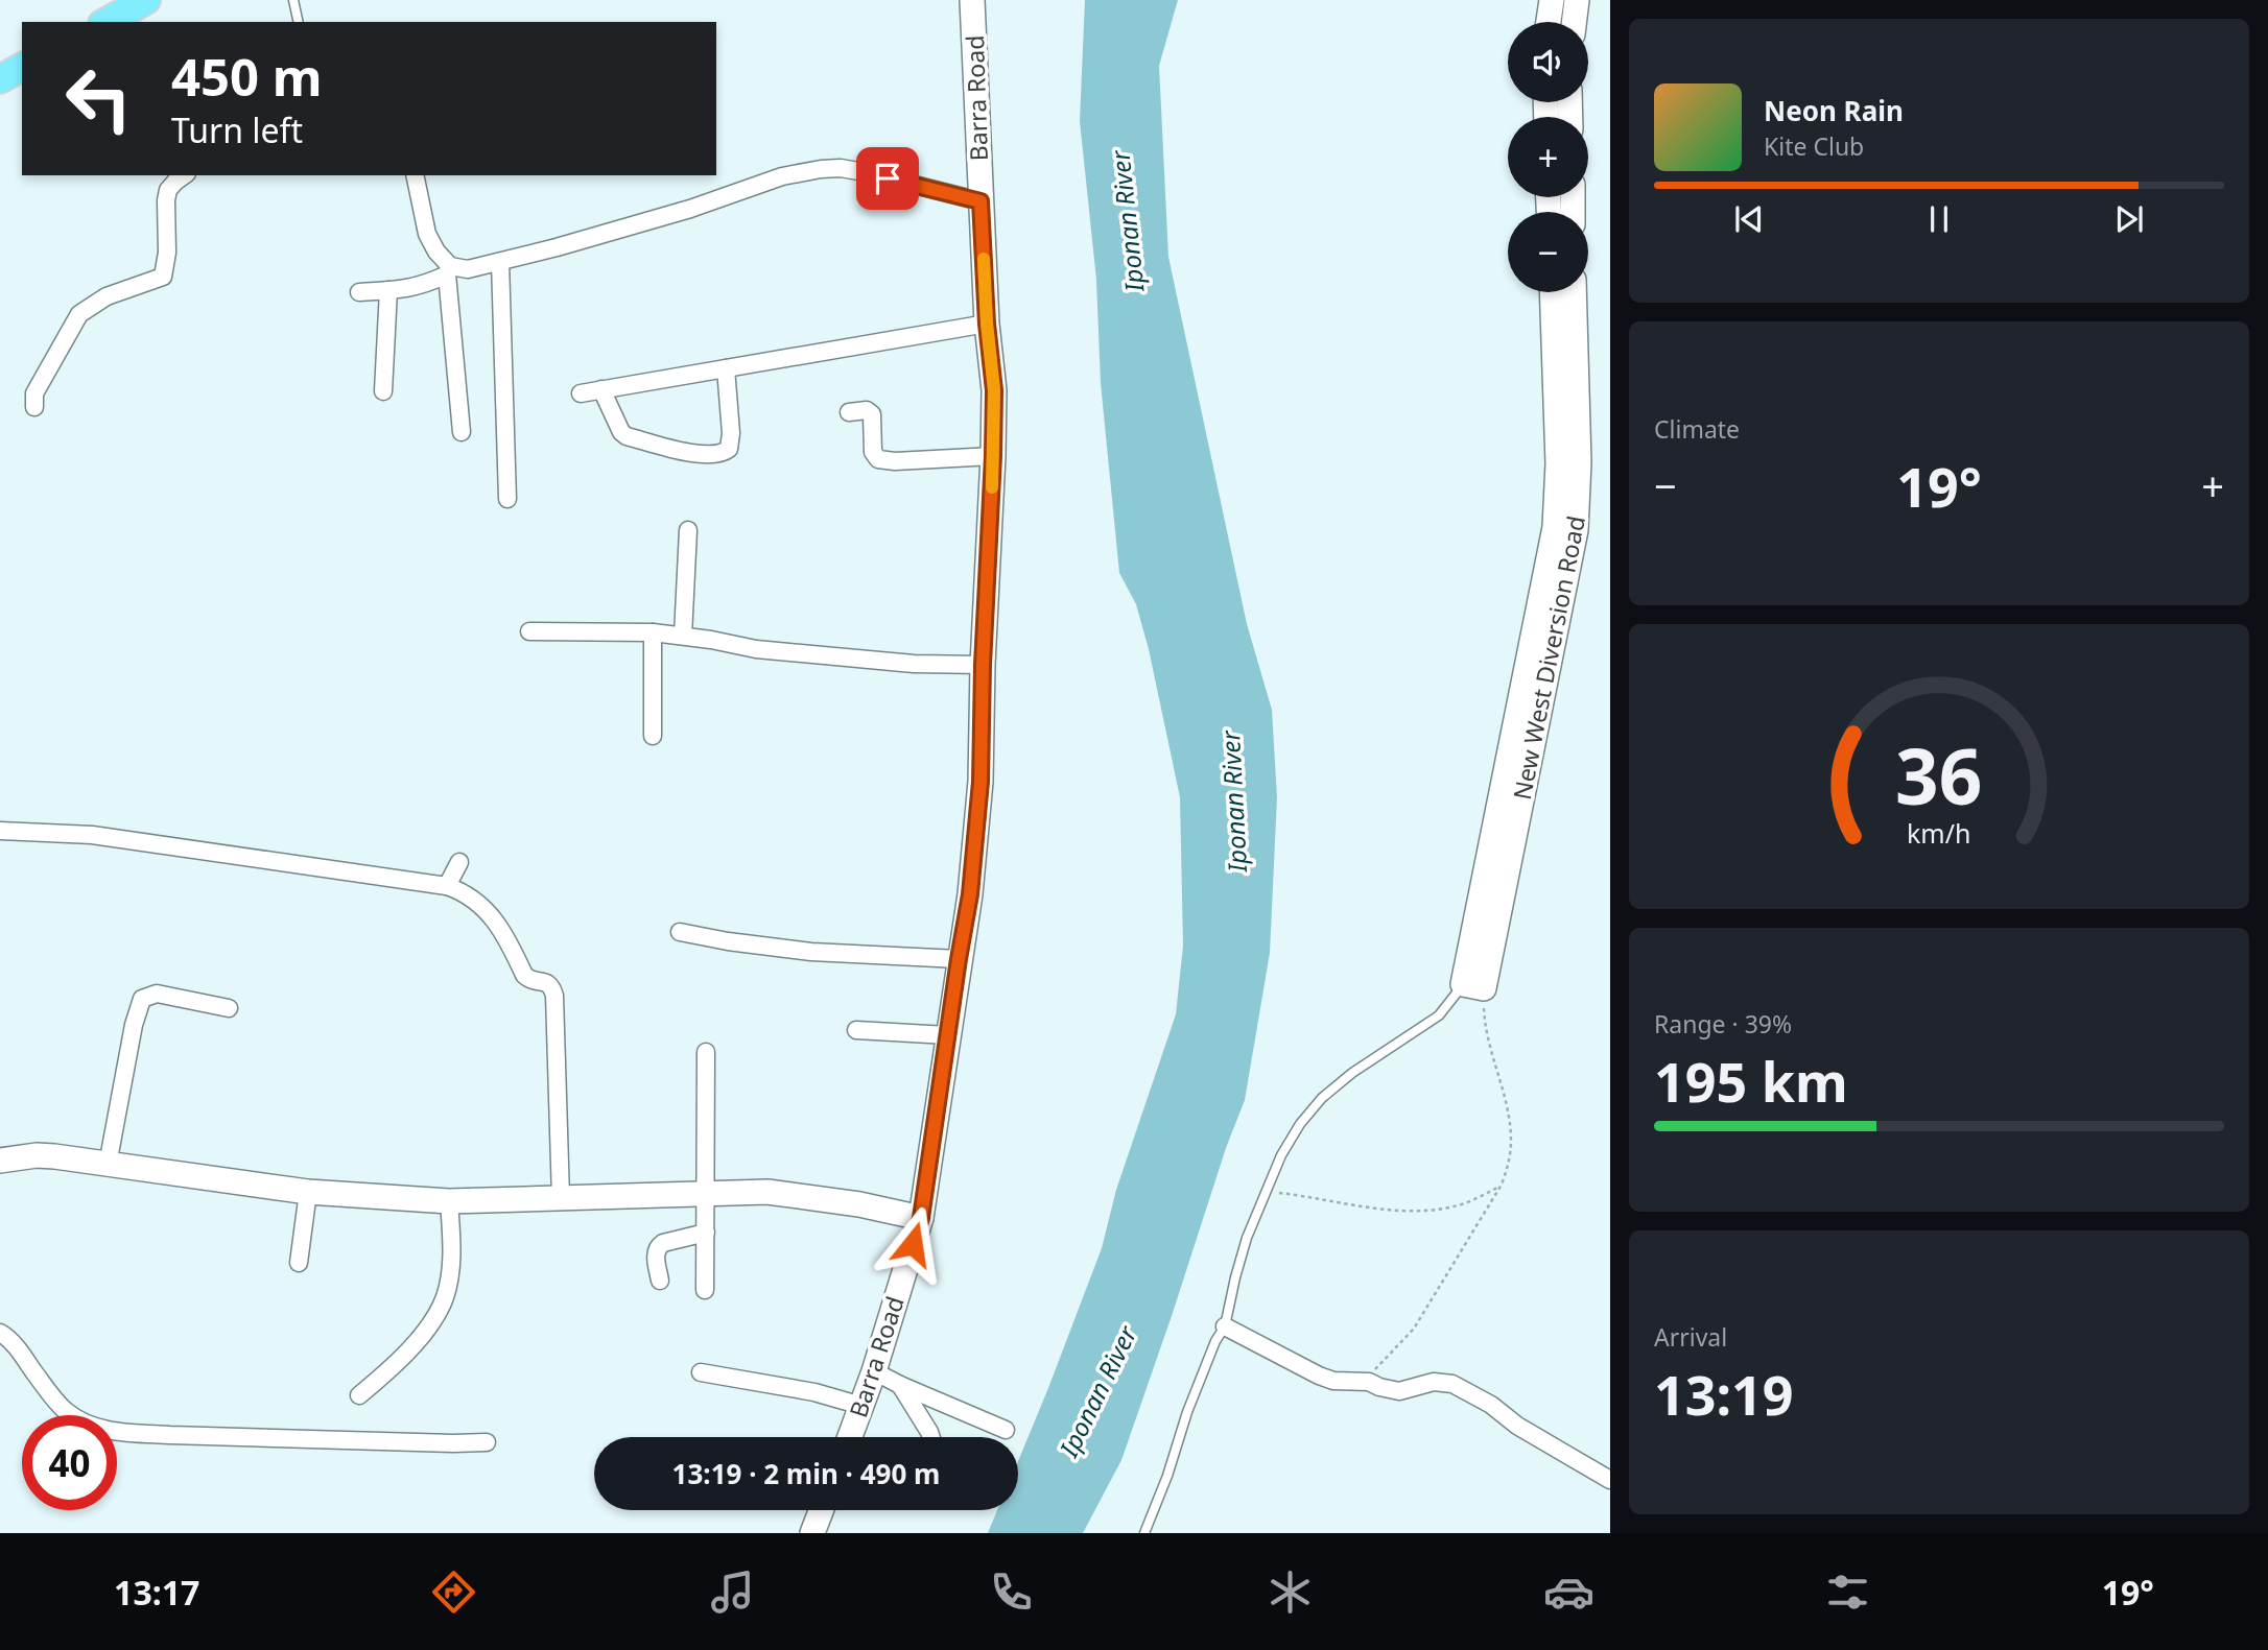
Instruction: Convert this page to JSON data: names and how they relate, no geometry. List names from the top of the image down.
{
  "streets": {
    "street": ["Barra Road", "New West Diversion Road"]
  },
  "water": ["Iponan River"],
  "page": {
    "map_buttons": ["+", "−"],
    "turn": ["450 m", "Turn left"],
    "song": ["Neon Rain", "Kite Club"],
    "tile": [
      "Climate",
      ["Range · 39%", "195 km"],
      ["Arrival", "13:19"]
    ],
    "heat": ["−", "19°", "+"],
    "limit": "40",
    "trip": "13:19 · 2 min · 490 m",
    "tabs": ["13:17", "19°"],
    "gauge": ["36", "km/h"]
  }
}
